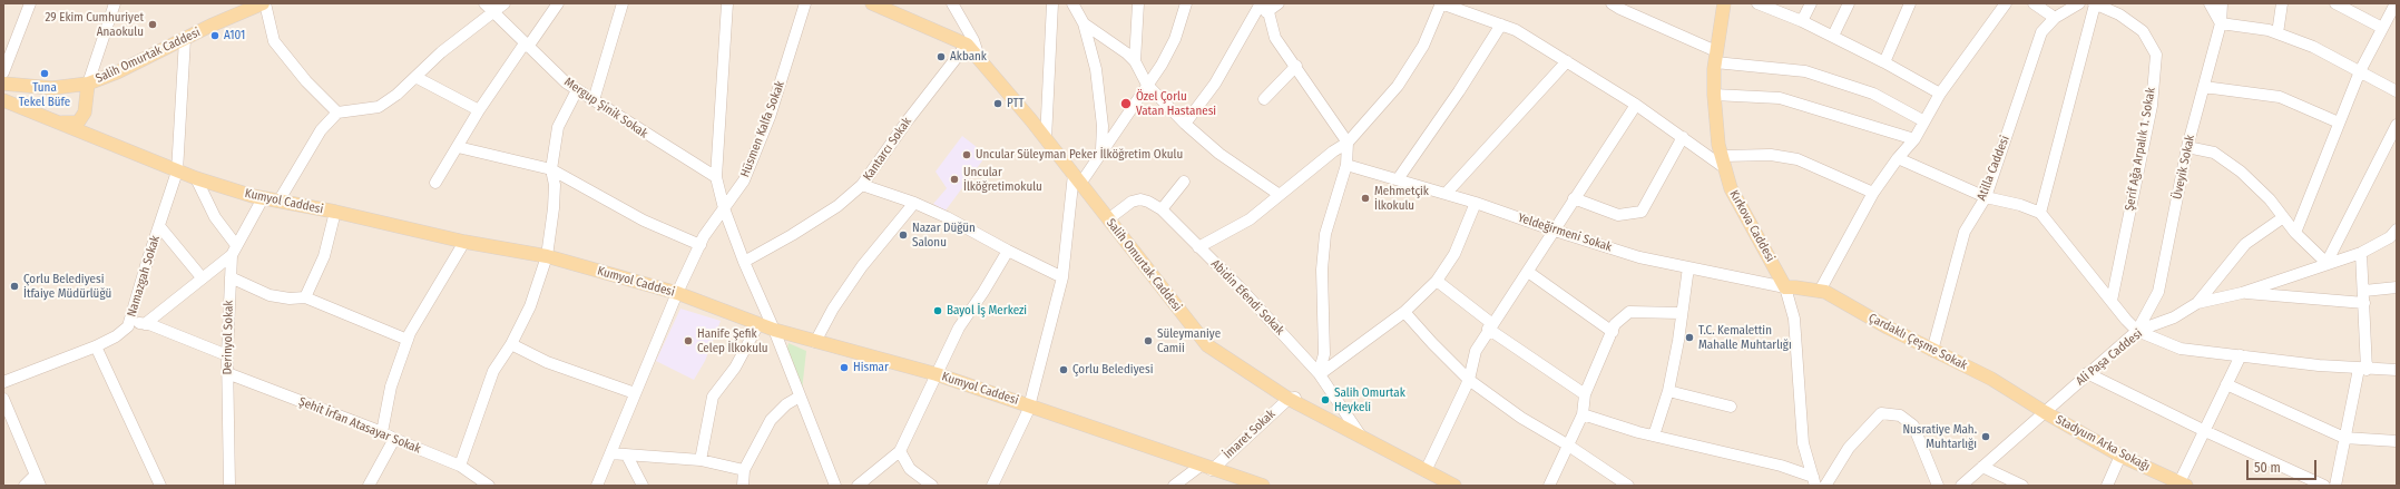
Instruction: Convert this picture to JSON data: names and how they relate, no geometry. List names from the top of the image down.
{
  "streets": {
    "main road": [
      "Salih Omurtak Caddesi",
      "Kumyol Caddesi",
      "Kırkova Caddesi",
      "Çardaklı Çeşme Sokak",
      "Stadyum Arka Sokağı"
    ],
    "street": [
      "Mergup Şinik Sokak",
      "Hüsmen Kalfa Sokak",
      "Kantarcı Sokak",
      "Şerif Ağa Arpalık 1. Sokak",
      "Üveyik Sokak",
      "Atilla Caddesi",
      "Yeldeğirmeni Sokak",
      "Namazgah Sokak",
      "Abidin Efendi Sokak",
      "Derinyol Sokak",
      "Ali Paşa Caddesi",
      "Şehit İrfan Atasayar Sokak",
      "İmaret Sokak"
    ]
  },
  "crossings": [
    ["Salih Omurtak Caddesi", "Kantarcı Sokak"],
    ["Salih Omurtak Caddesi", "Namazgah Sokak"],
    ["Salih Omurtak Caddesi", "Abidin Efendi Sokak"],
    ["Salih Omurtak Caddesi", "İmaret Sokak"],
    ["Hüsmen Kalfa Sokak", "Kumyol Caddesi"],
    ["Üveyik Sokak", "Ali Paşa Caddesi"],
    ["Atilla Caddesi", "Çardaklı Çeşme Sokak"],
    ["Kumyol Caddesi", "Namazgah Sokak"],
    ["Kumyol Caddesi", "Derinyol Sokak"],
    ["Kumyol Caddesi", "İmaret Sokak"],
    ["Kırkova Caddesi", "Yeldeğirmeni Sokak"],
    ["Kırkova Caddesi", "Çardaklı Çeşme Sokak"],
    ["Yeldeğirmeni Sokak", "Çardaklı Çeşme Sokak"],
    ["Derinyol Sokak", "Şehit İrfan Atasayar Sokak"],
    ["Çardaklı Çeşme Sokak", "Ali Paşa Caddesi"],
    ["Çardaklı Çeşme Sokak", "Stadyum Arka Sokağı"],
    ["Ali Paşa Caddesi", "Stadyum Arka Sokağı"]
  ],
  "places": [
    "29 Ekim Cumhuriyet Anaokulu",
    "A101",
    "Akbank",
    "Tuna Tekel Büfe",
    "PTT",
    "Özel Çorlu Vatan Hastanesi",
    "Uncular Süleyman Peker İlköğretim Okulu",
    "Uncular İlköğretimokulu",
    "Mehmetçik İlkokulu",
    "Nazar Düğün Salonu",
    "Çorlu Belediyesi İtfaiye Müdürlüğü",
    "Bayol İş Merkezi",
    "T.C. Kemalettin Mahalle Muhtarlığı",
    "Hanife Şefik Celep İlkokulu",
    "Süleymaniye Camii",
    "Hismar",
    "Çorlu Belediyesi",
    "Salih Omurtak Heykeli",
    "Nusratiye Mah. Muhtarlığı"
  ],
  "scale_bar": "50 m"
}
